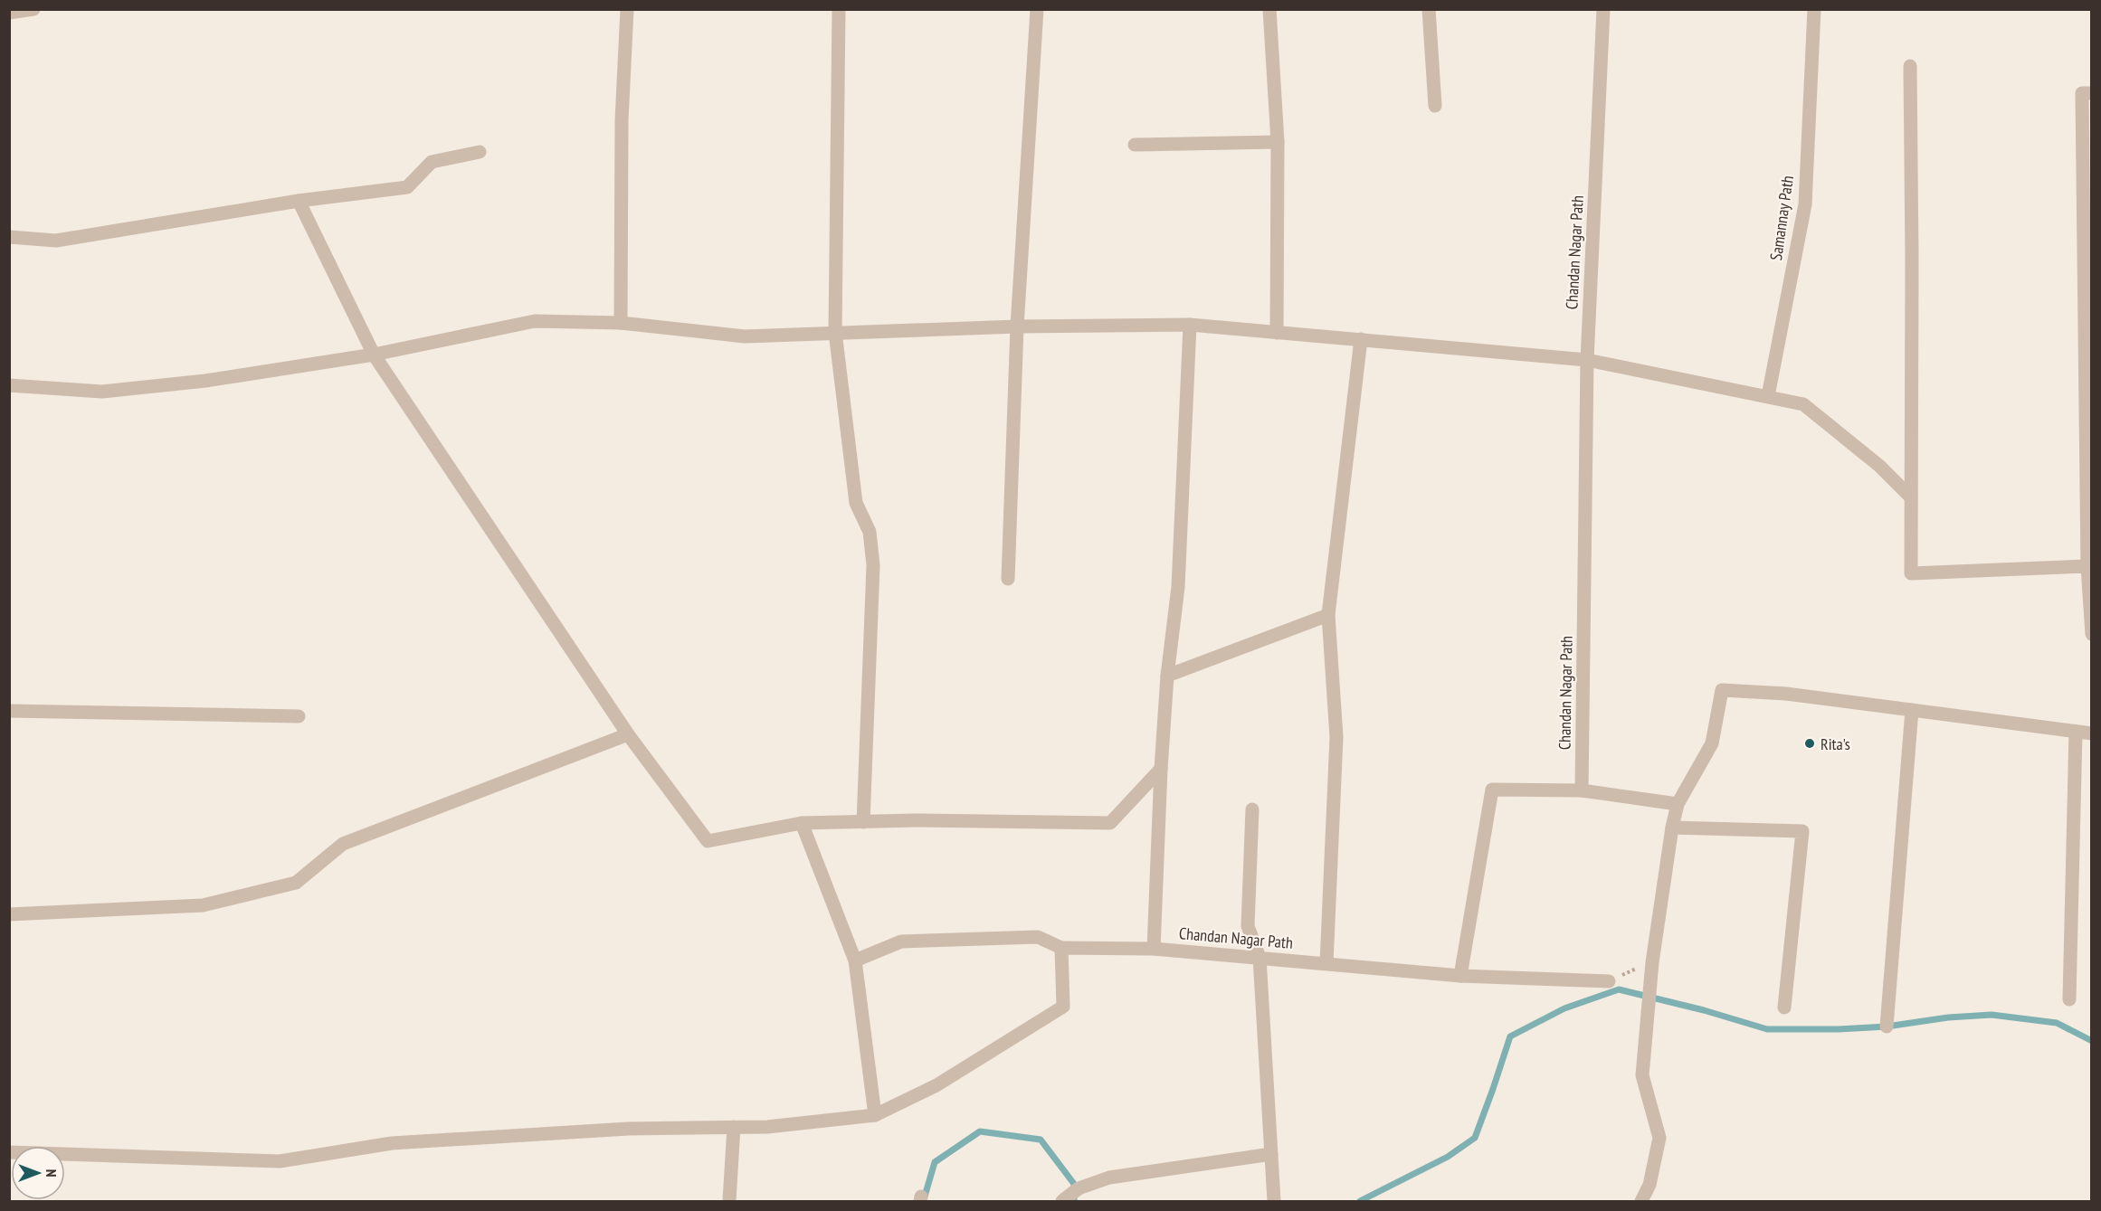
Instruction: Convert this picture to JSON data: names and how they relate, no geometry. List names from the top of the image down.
{
  "streets": {
    "street": ["Samannay Path", "Chandan Nagar Path"]
  },
  "places": ["Rita's"],
  "north": "right"
}
